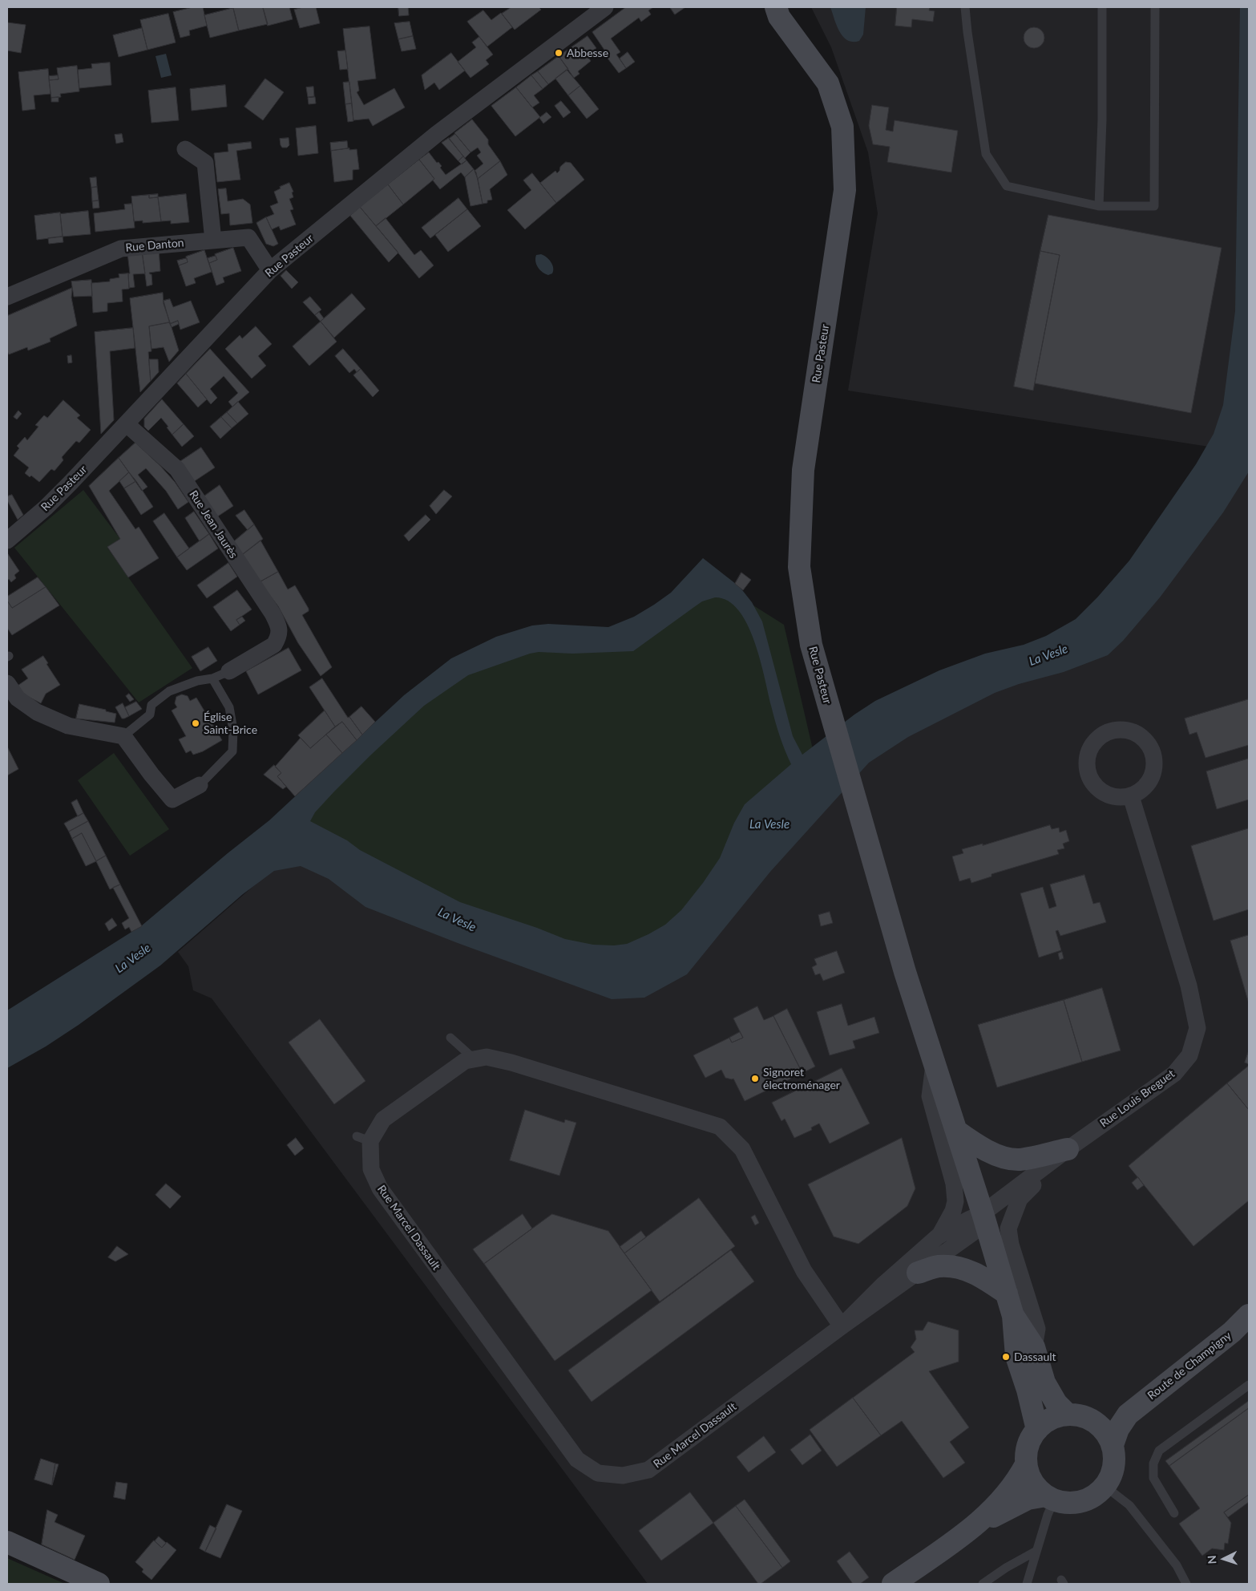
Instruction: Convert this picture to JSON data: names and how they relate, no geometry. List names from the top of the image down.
{
  "streets": {
    "street": [
      "Rue Danton",
      "Rue Pasteur",
      "Rue Jean Jaurès",
      "Rue Louis Breguet",
      "Rue Marcel Dassault",
      "Route de Champigny"
    ]
  },
  "crossings": [
    ["Rue Danton", "Rue Pasteur"],
    ["Rue Pasteur", "Rue Jean Jaurès"],
    ["Rue Pasteur", "Rue Louis Breguet"],
    ["Rue Pasteur", "Rue Marcel Dassault"],
    ["Rue Louis Breguet", "Rue Marcel Dassault"]
  ],
  "water": ["La Vesle"],
  "places": [
    "Abbesse",
    "Église Saint-Brice",
    "Signoret électroménager",
    "Dassault"
  ],
  "north": "left"
}
